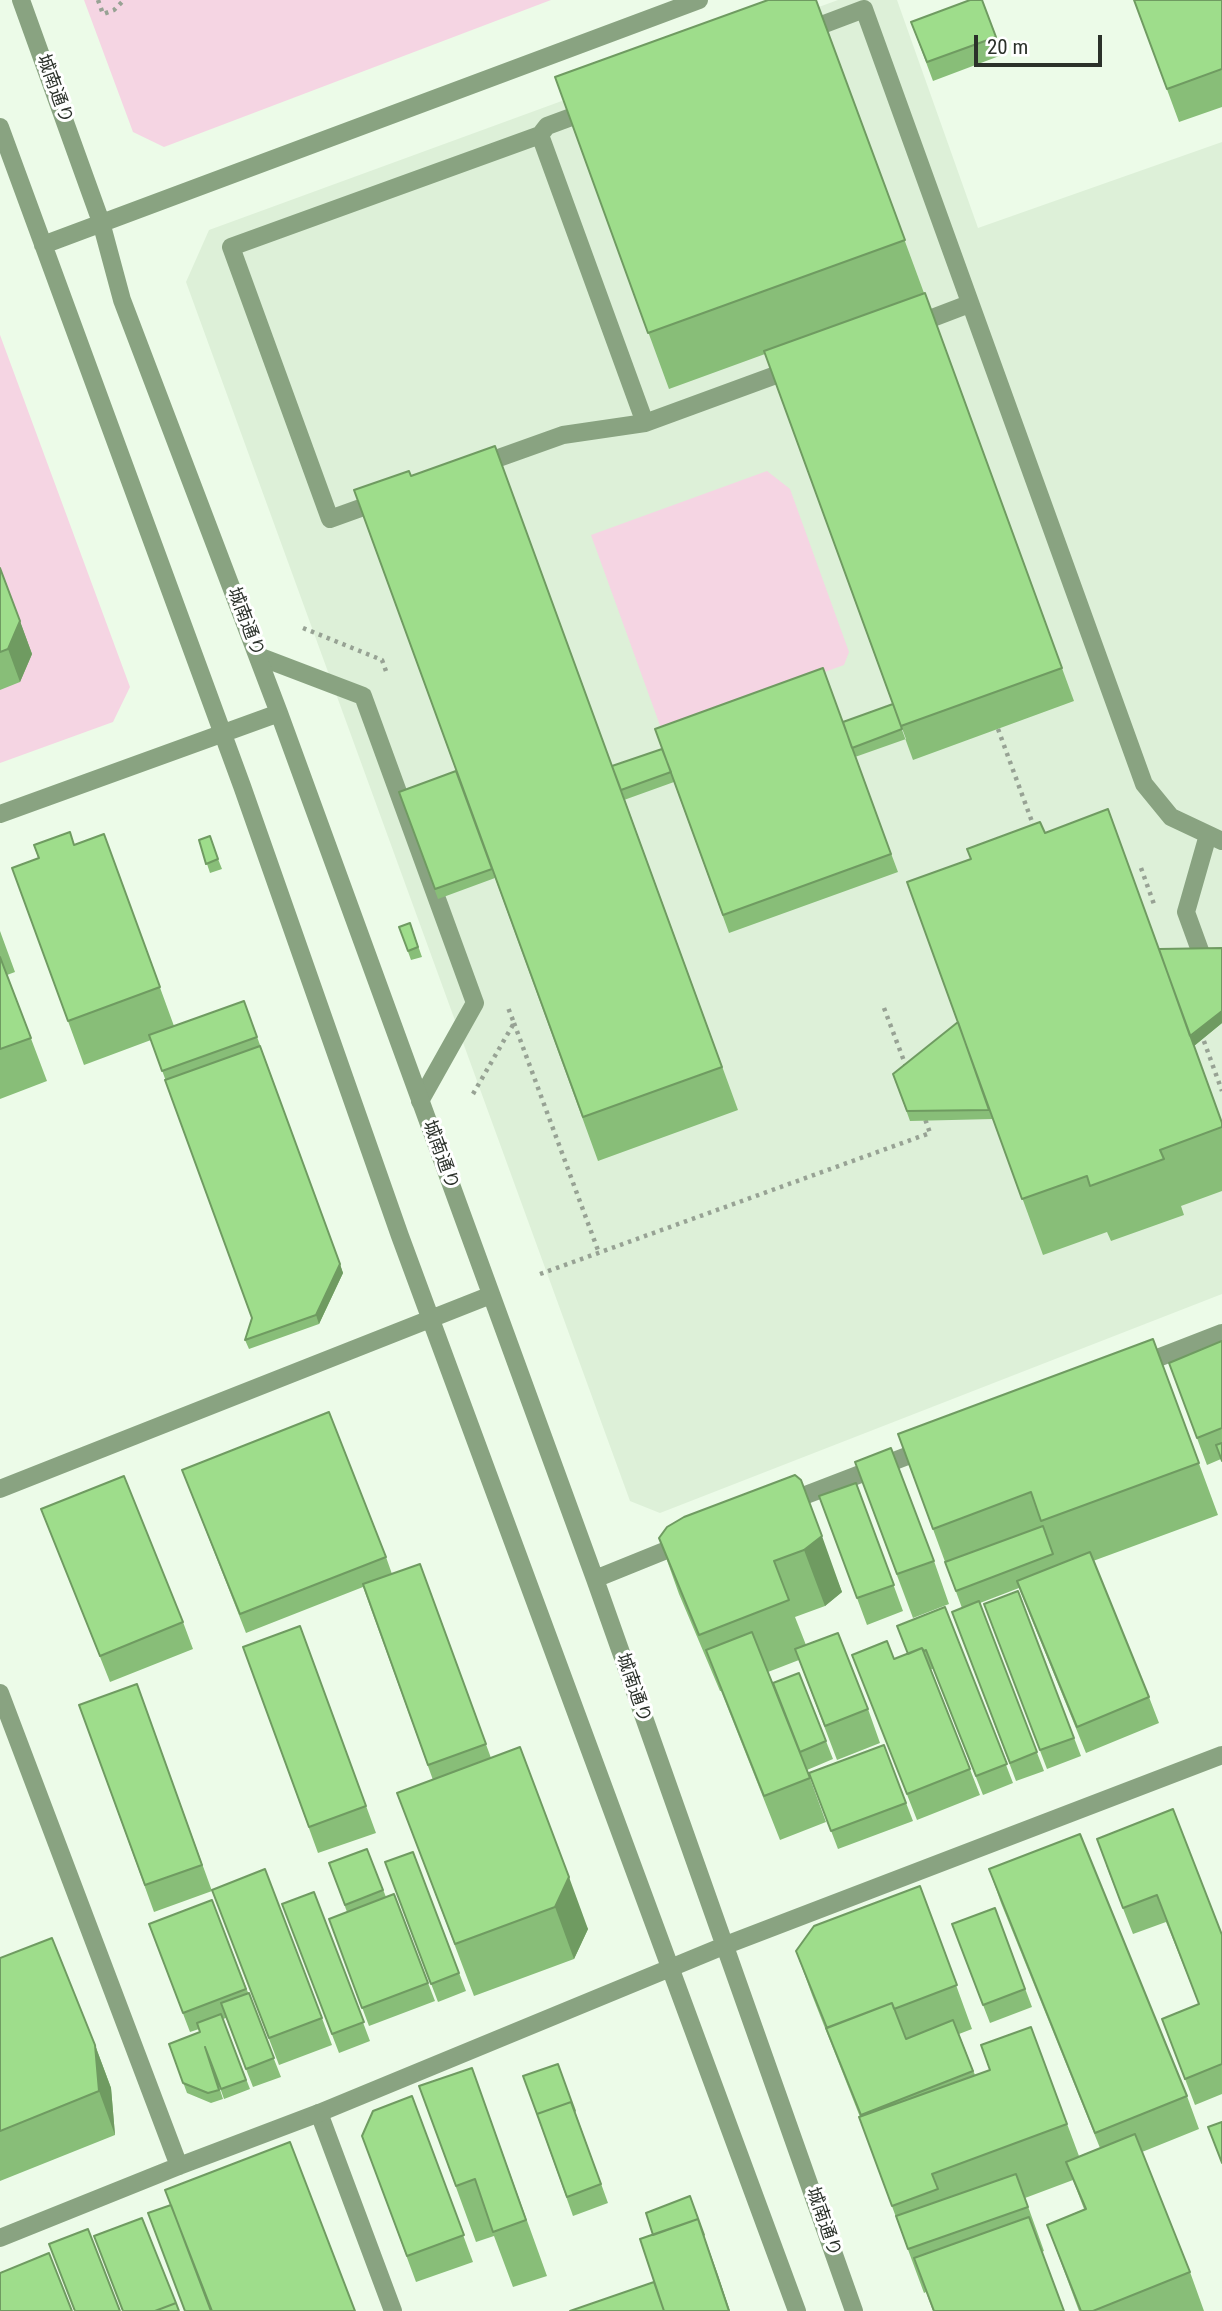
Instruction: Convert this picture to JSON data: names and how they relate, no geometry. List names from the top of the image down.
{
  "streets": {
    "street": ["城南通り"]
  },
  "scale_bar": "20 m"
}
